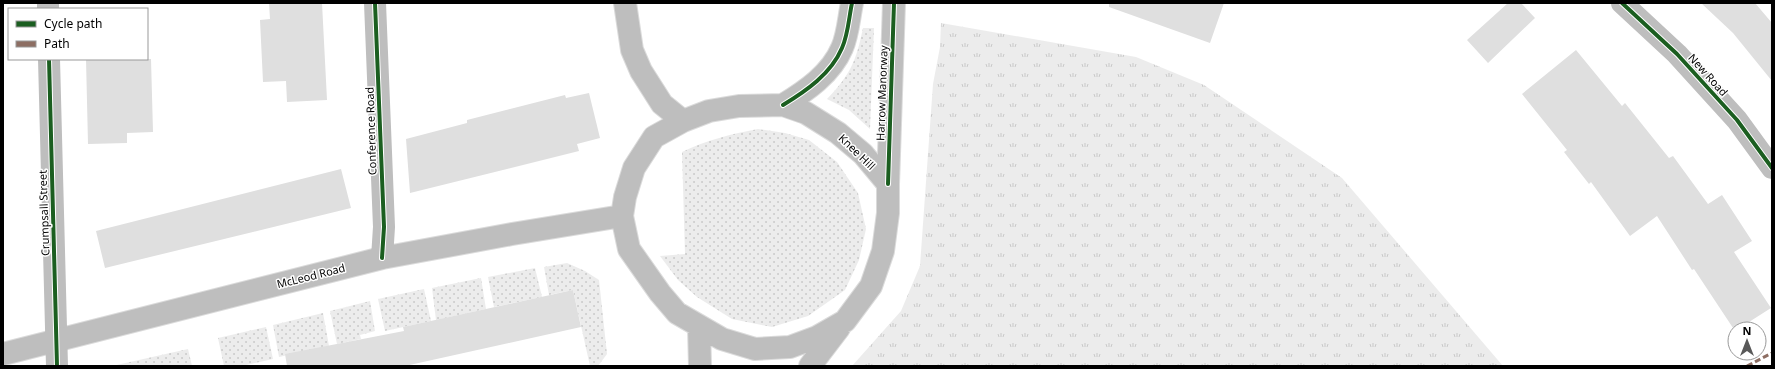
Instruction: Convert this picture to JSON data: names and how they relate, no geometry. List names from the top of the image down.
{
  "streets": {
    "main road": [
      "New Road",
      "Harrow Manorway",
      "Conference Road",
      "Knee Hill",
      "Crumpsall Street",
      "McLeod Road"
    ]
  },
  "crossings": [
    ["Harrow Manorway", "Knee Hill"],
    ["Conference Road", "McLeod Road"],
    ["Knee Hill", "McLeod Road"],
    ["Crumpsall Street", "McLeod Road"]
  ],
  "legend": ["Cycle path", "Path"],
  "north": "top"
}
